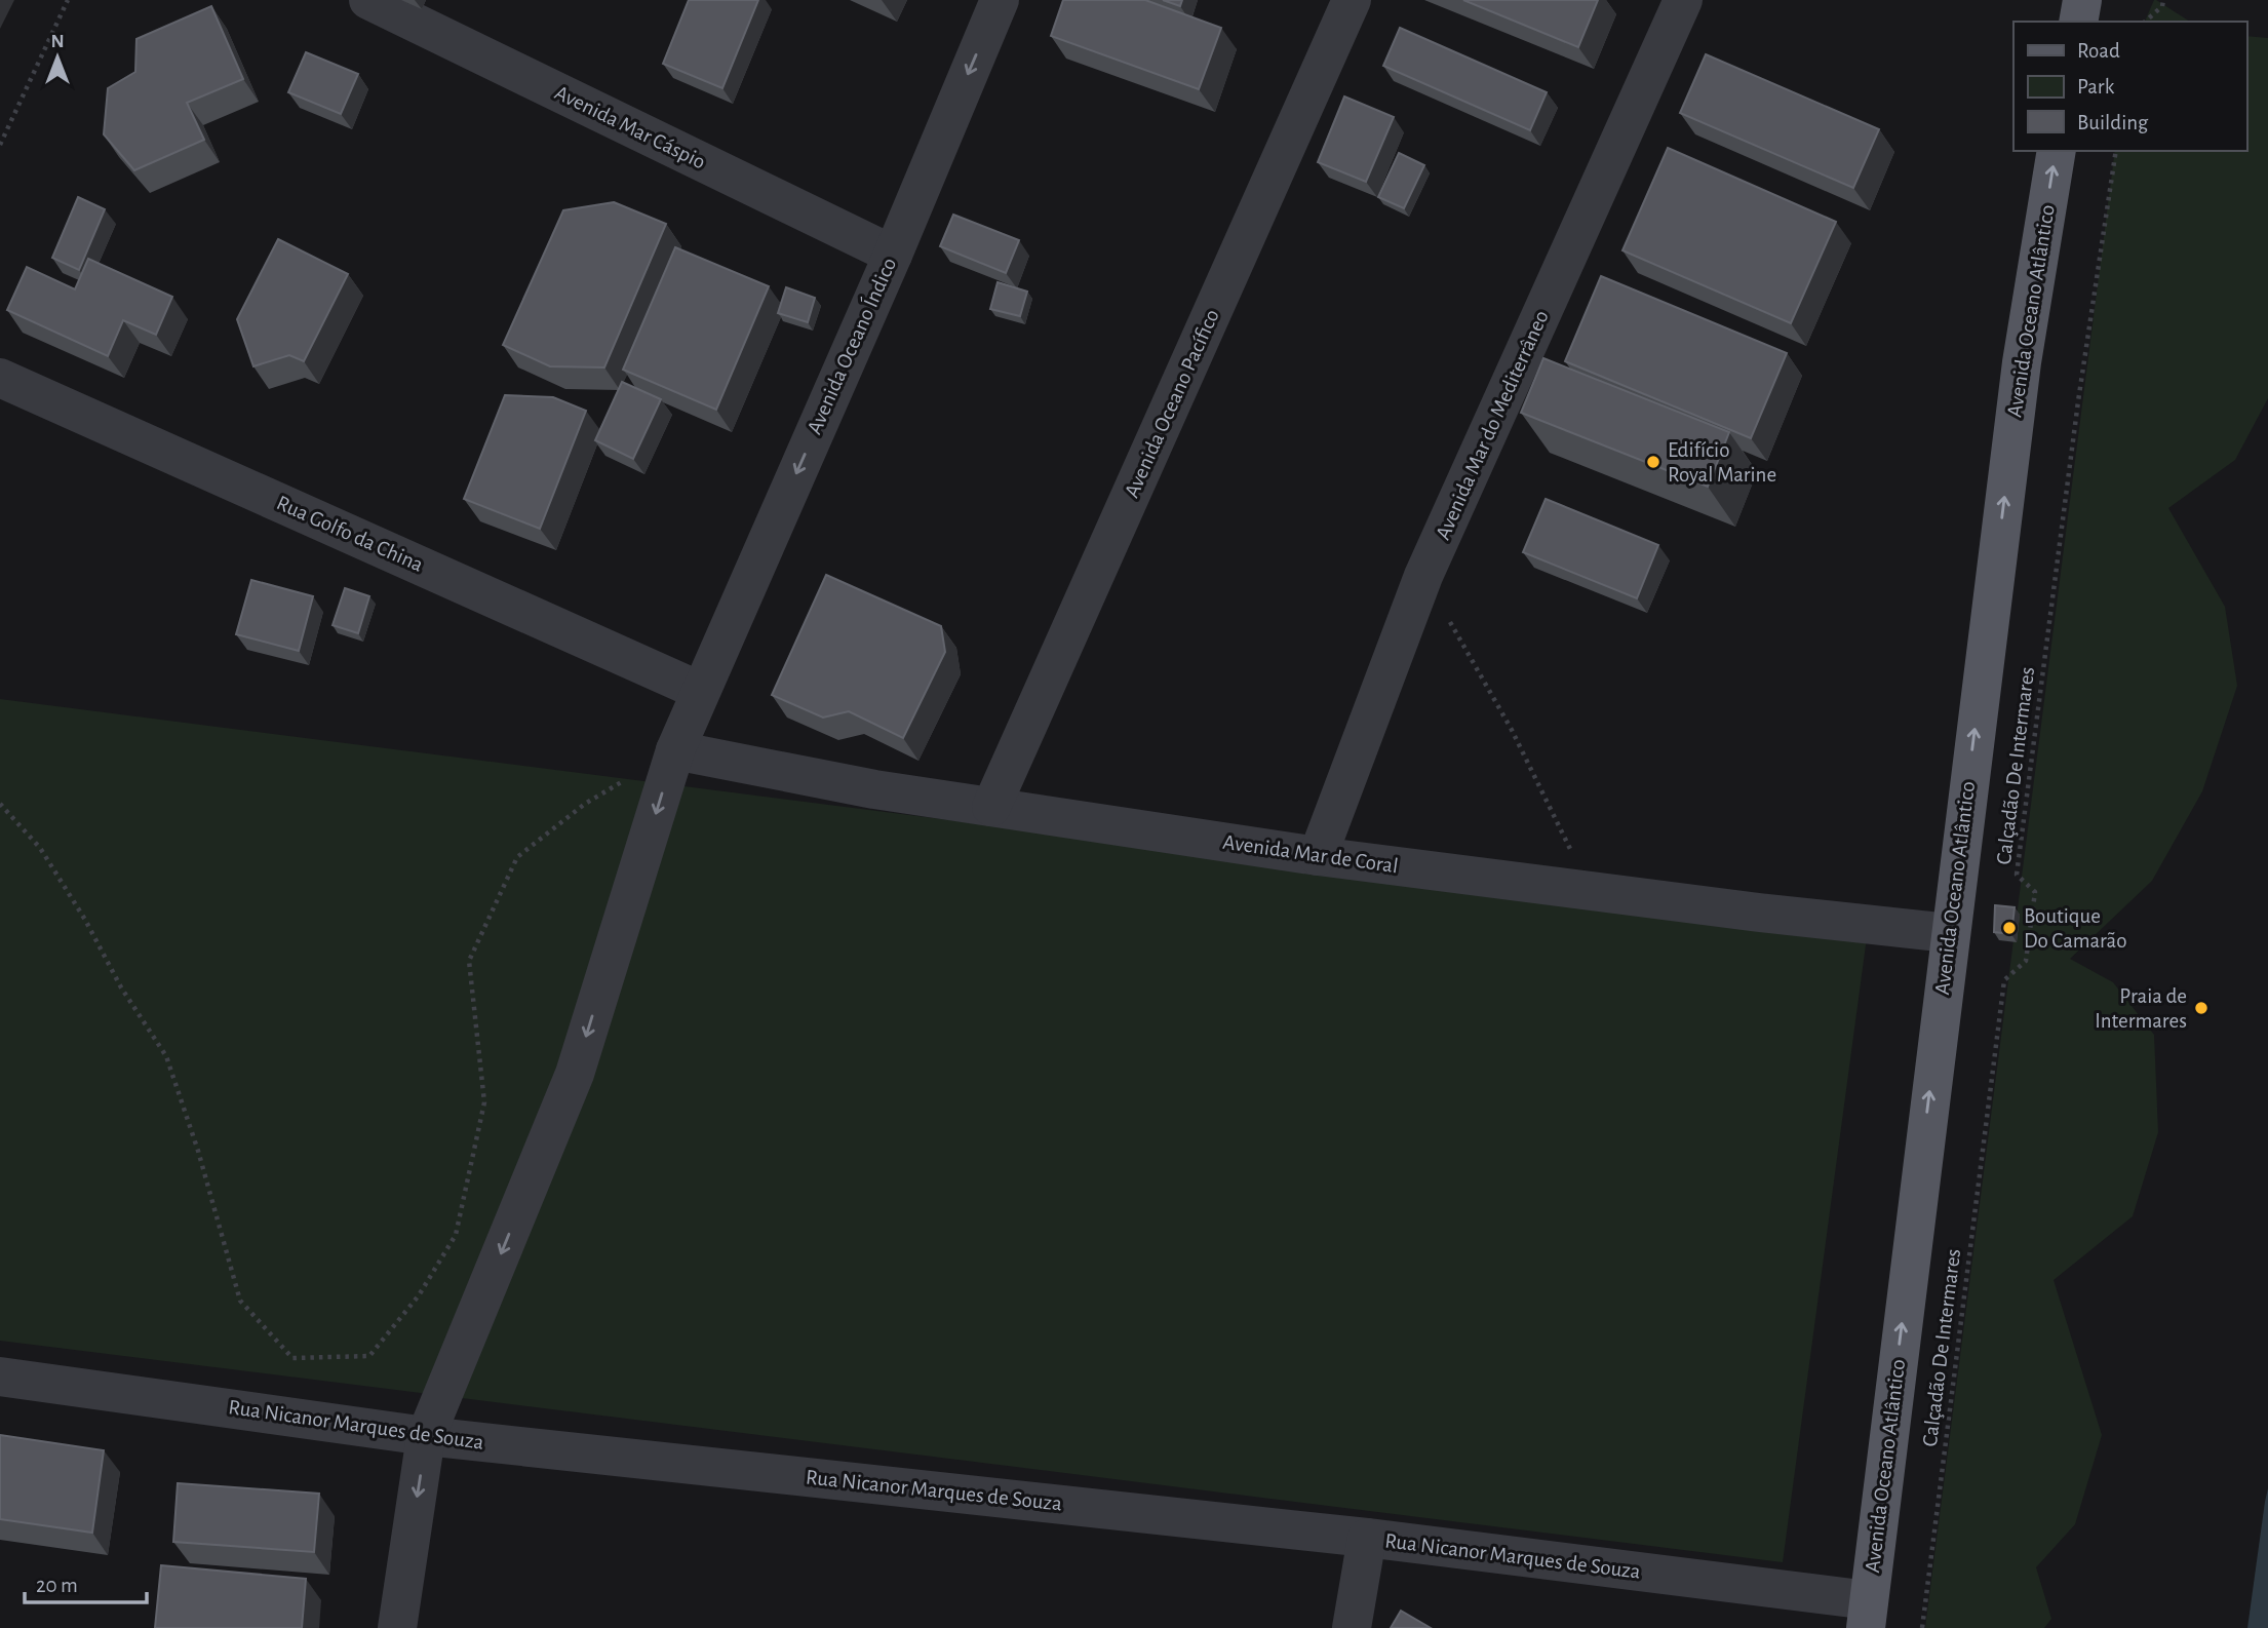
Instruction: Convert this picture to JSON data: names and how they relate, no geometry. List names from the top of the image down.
{
  "streets": {
    "main road": ["Avenida Oceano Atlântico"],
    "street": [
      "Avenida Mar Cáspio",
      "Avenida Oceano Índico",
      "Avenida Oceano Pacífico",
      "Avenida Mar do Mediterrâneo",
      "Rua Golfo da China",
      "Avenida Mar de Coral",
      "Rua Nicanor Marques de Souza"
    ],
    "path": ["Calçadão De Intermares"]
  },
  "crossings": [
    ["Avenida Mar Cáspio", "Avenida Oceano Índico"],
    ["Avenida Oceano Atlântico", "Avenida Mar de Coral"],
    ["Avenida Oceano Atlântico", "Rua Nicanor Marques de Souza"],
    ["Avenida Oceano Índico", "Rua Golfo da China"],
    ["Avenida Oceano Índico", "Avenida Mar de Coral"],
    ["Avenida Oceano Índico", "Rua Nicanor Marques de Souza"],
    ["Avenida Oceano Pacífico", "Avenida Mar de Coral"],
    ["Avenida Mar do Mediterrâneo", "Avenida Mar de Coral"]
  ],
  "one_way": ["Avenida Oceano Atlântico", "Avenida Oceano Índico"],
  "places": ["Edifício Royal Marine", "Boutique Do Camarão", "Praia de Intermares"],
  "legend": ["Road", "Park", "Building"],
  "scale_bar": "20 m",
  "north": "top"
}
